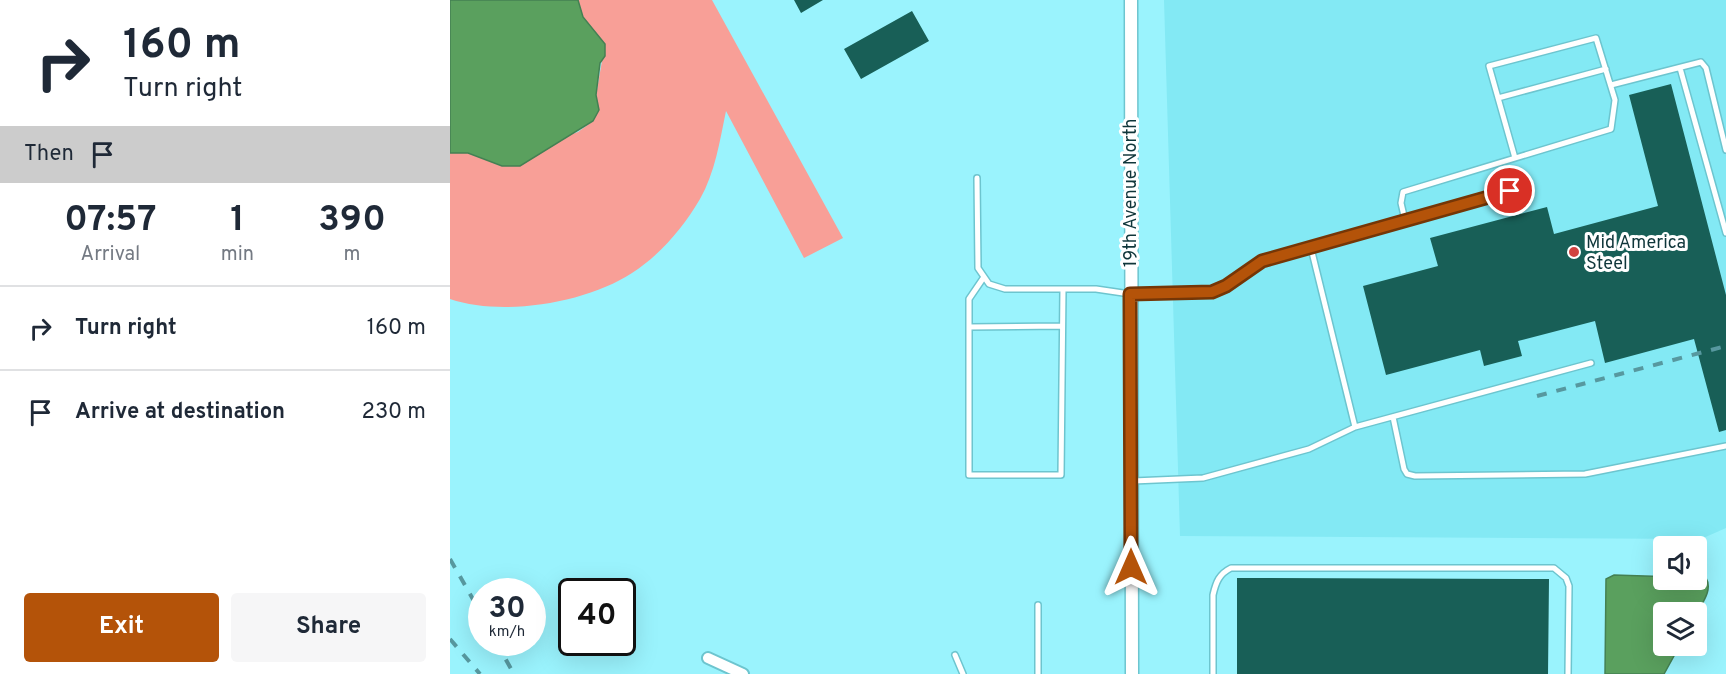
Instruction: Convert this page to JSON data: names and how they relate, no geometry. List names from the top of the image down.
{
  "streets": {
    "street": ["19th Avenue North"]
  },
  "places": ["Mid America Steel"],
  "page": {
    "turn": ["160 m", "Turn right"],
    "then": "Then",
    "eta": [
      "07:57",
      "Arrival",
      "1",
      "min",
      "390",
      "m"
    ],
    "list": [
      {
        "name": "Turn right",
        "value": "160 m"
      },
      {
        "name": "Arrive at destination",
        "value": "230 m"
      }
    ],
    "speed": "30 km/h",
    "limit": "40",
    "buttons": ["Exit", "Share"]
  }
}
